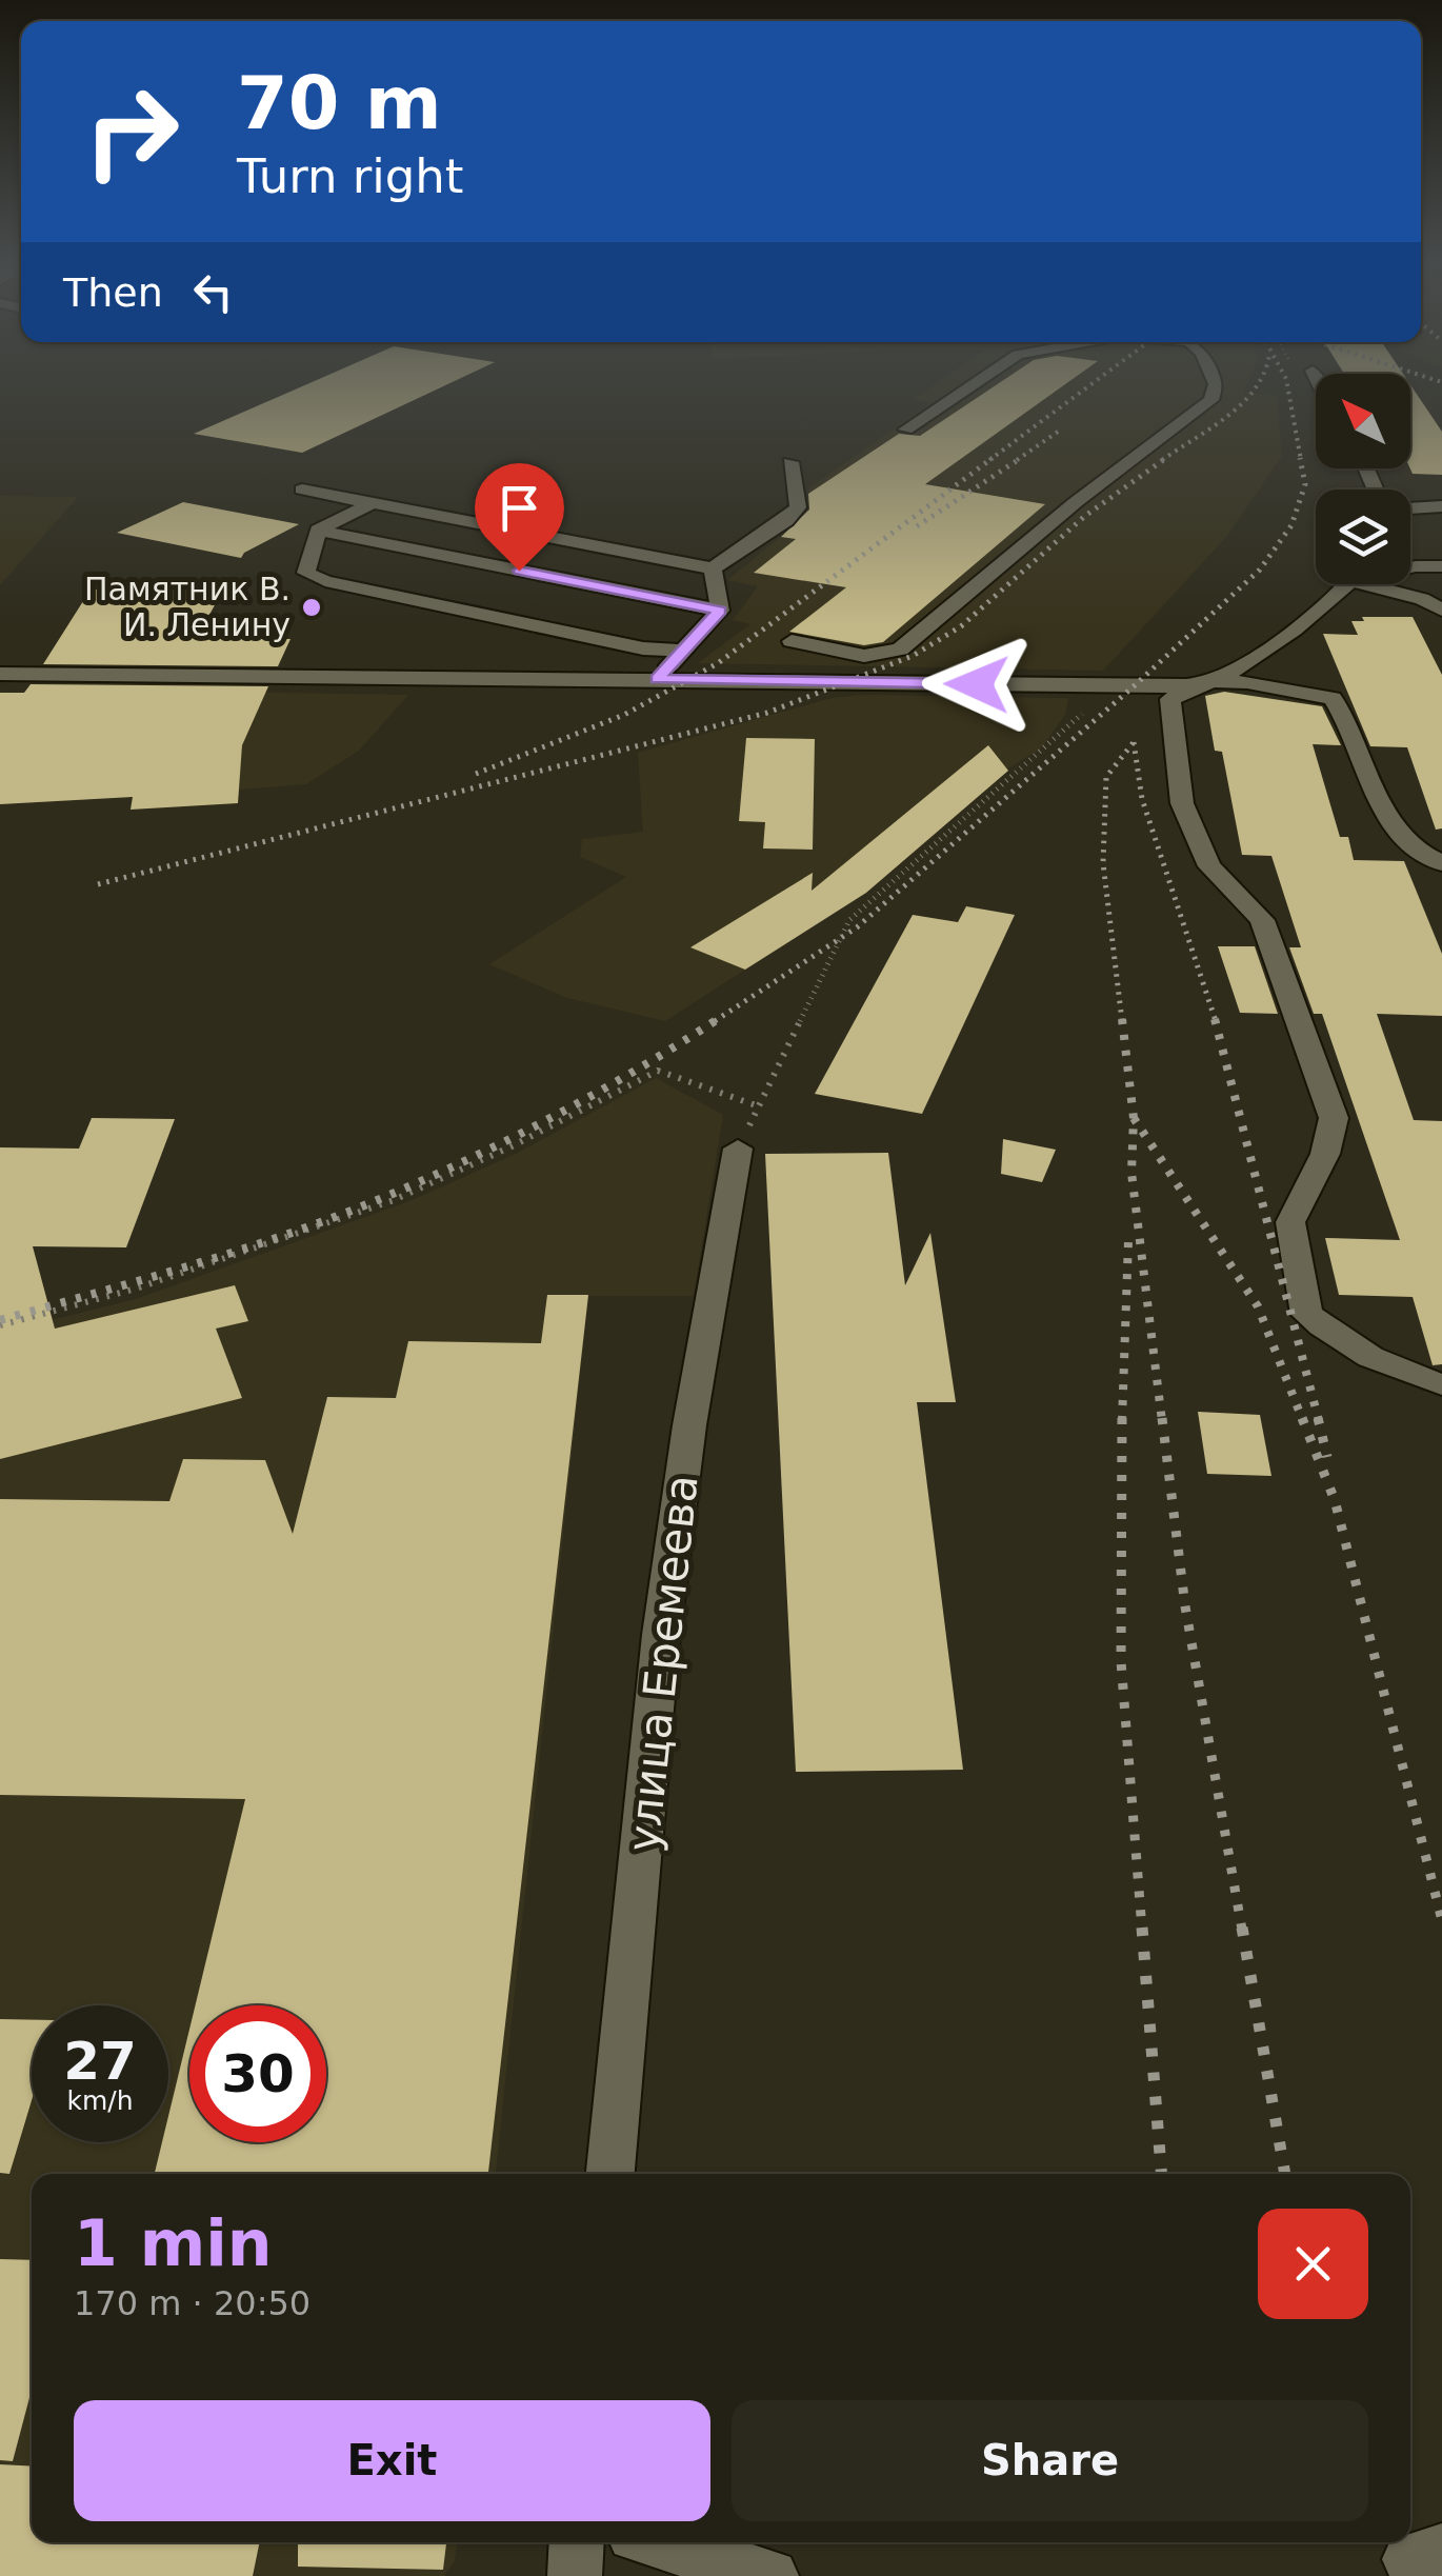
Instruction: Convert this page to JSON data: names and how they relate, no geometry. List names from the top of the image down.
{
  "streets": {
    "street": ["улица Еремеева"]
  },
  "places": ["Памятник В. И. Ленину"],
  "north": "top left",
  "page": {
    "turn": ["70 m", "Turn right"],
    "then": "Then",
    "speed": "27 km/h",
    "limit": "30",
    "heading": ["1 min", "170 m · 20:50"],
    "buttons": ["Exit", "Share"]
  }
}
